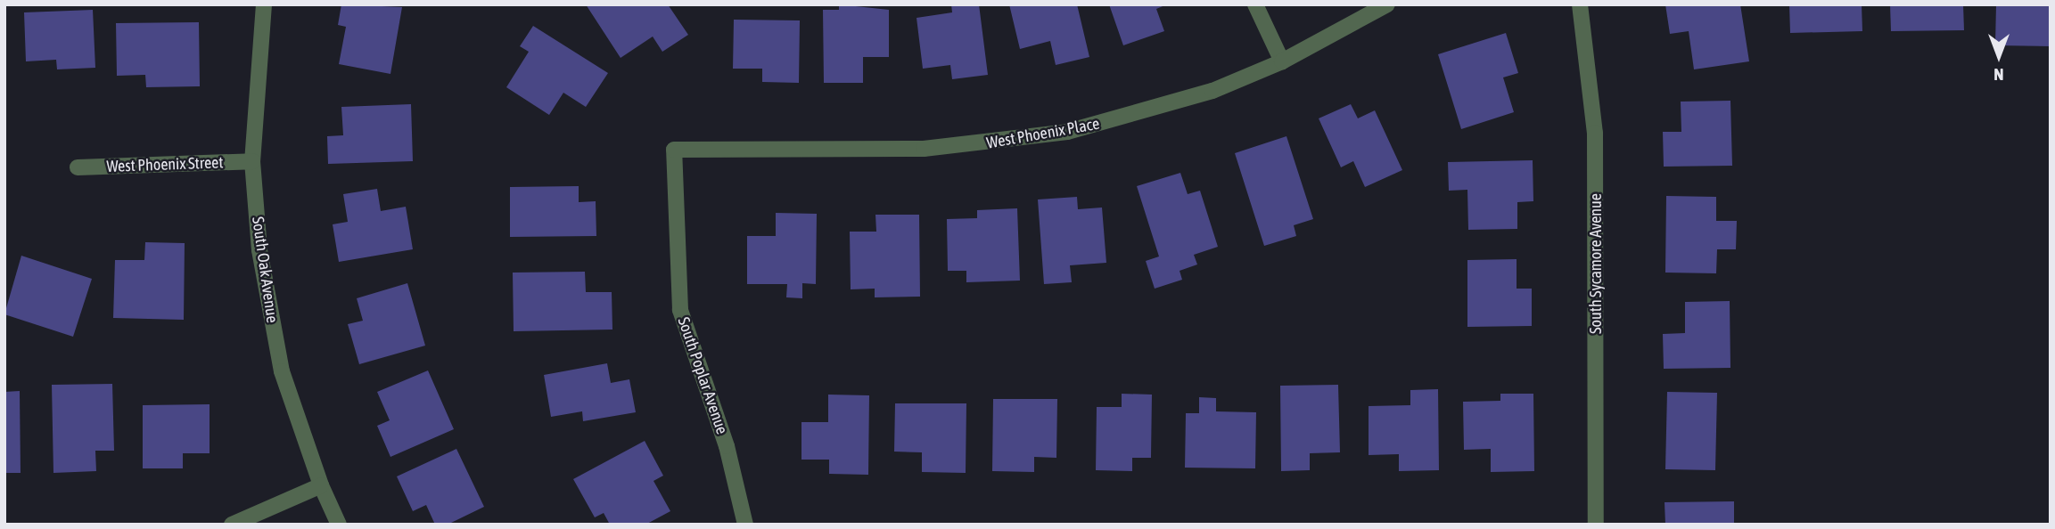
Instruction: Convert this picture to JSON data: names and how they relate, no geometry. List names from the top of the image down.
{
  "streets": {
    "street": [
      "West Phoenix Place",
      "West Phoenix Street",
      "South Sycamore Avenue",
      "South Oak Avenue",
      "South Poplar Avenue"
    ]
  },
  "crossings": [
    ["West Phoenix Place", "South Poplar Avenue"],
    ["West Phoenix Street", "South Oak Avenue"]
  ],
  "north": "bottom"
}
